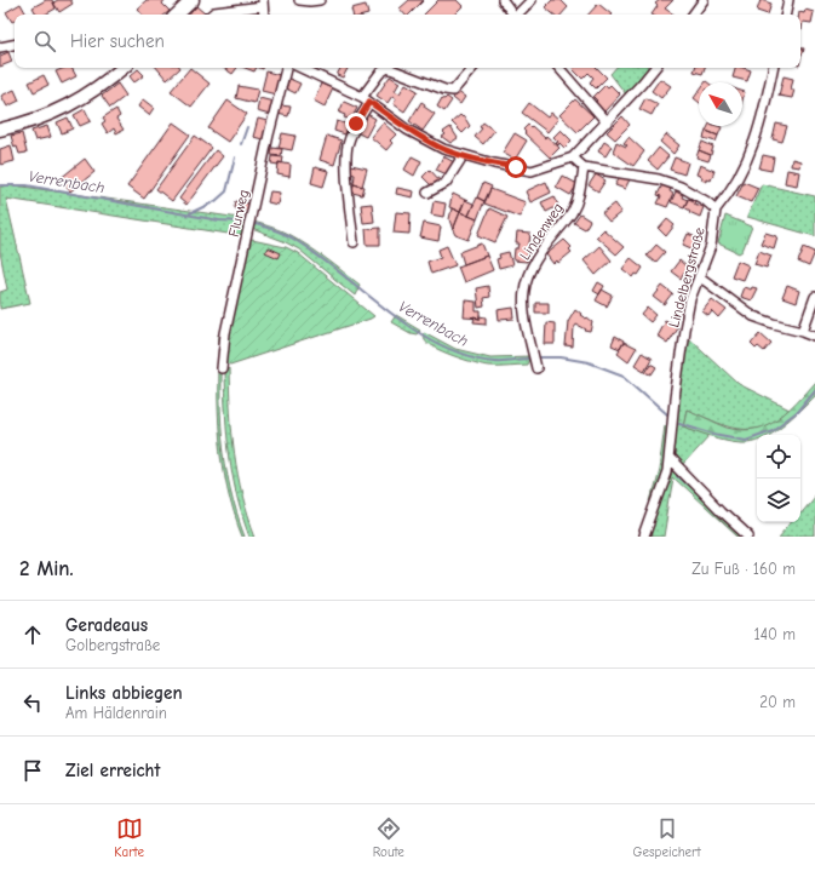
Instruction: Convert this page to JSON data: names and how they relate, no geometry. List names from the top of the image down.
{
  "streets": {
    "street": ["Flurweg", "Lindenweg", "Lindelbergstraße"]
  },
  "crossings": [
    ["Lindenweg", "Lindelbergstraße"]
  ],
  "water": ["Verrenbach"],
  "north": "top left",
  "page": {
    "search": "Hier suchen",
    "heading": ["2 Min.", "Zu Fuß · 160 m"],
    "list": [
      ["Geradeaus", "Golbergstraße", "140 m"],
      ["Links abbiegen", "Am Häldenrain", "20 m"],
      "Ziel erreicht"
    ],
    "nav": ["Karte", "Route", "Gespeichert"]
  }
}
